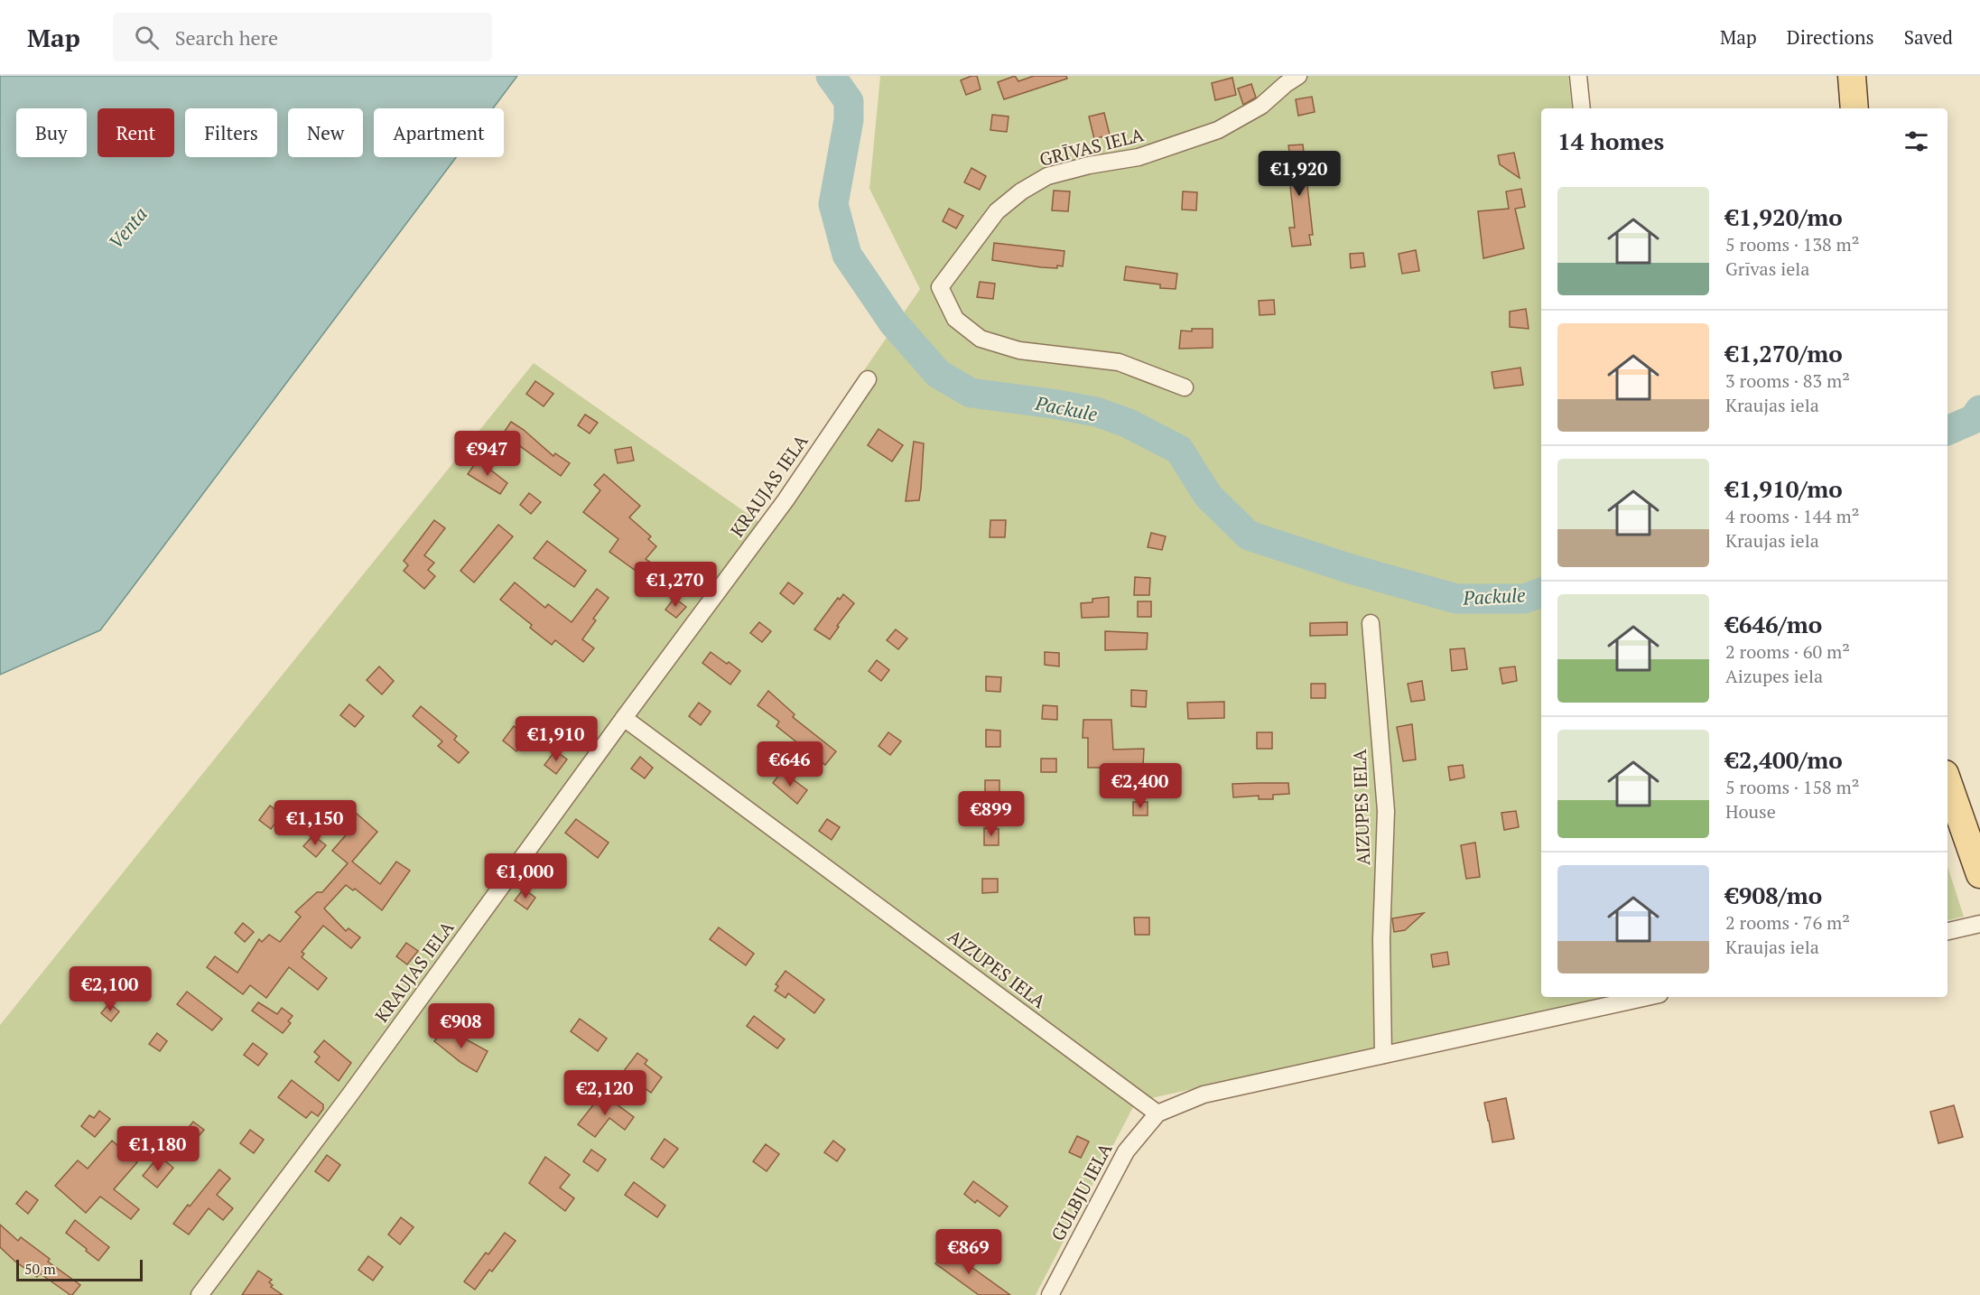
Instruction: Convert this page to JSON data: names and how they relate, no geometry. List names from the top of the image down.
{
  "streets": {
    "street": [
      "GRĪVAS IELA",
      "KRAUJAS IELA",
      "AIZUPES IELA",
      "GULBJU IELA"
    ]
  },
  "crossings": [
    ["KRAUJAS IELA", "AIZUPES IELA"],
    ["AIZUPES IELA", "GULBJU IELA"]
  ],
  "water": ["Venta", "Packule"],
  "scale_bar": "50 m",
  "page": {
    "header": "Map",
    "search": "Search here",
    "nav": ["Map", "Directions", "Saved"],
    "chip": [
      "Buy",
      "Rent",
      "Filters",
      "New",
      "Apartment"
    ],
    "heading": "14 homes",
    "price": [
      "€1,920",
      "€947",
      "€1,270",
      "€1,910",
      "€646",
      "€2,400",
      "€899",
      "€1,150",
      "€1,000",
      "€2,100",
      "€908",
      "€2,120",
      "€1,180",
      "€869"
    ],
    "list": [
      {
        "name": "€1,920/mo",
        "note": "5 rooms · 138 m² · Grīvas iela"
      },
      {
        "name": "€1,270/mo",
        "note": "3 rooms · 83 m² · Kraujas iela"
      },
      {
        "name": "€1,910/mo",
        "note": "4 rooms · 144 m² · Kraujas iela"
      },
      {
        "name": "€646/mo",
        "note": "2 rooms · 60 m² · Aizupes iela"
      },
      {
        "name": "€2,400/mo",
        "note": "5 rooms · 158 m² · House"
      },
      {
        "name": "€908/mo",
        "note": "2 rooms · 76 m² · Kraujas iela"
      }
    ],
    "scale": "50 m"
  }
}
